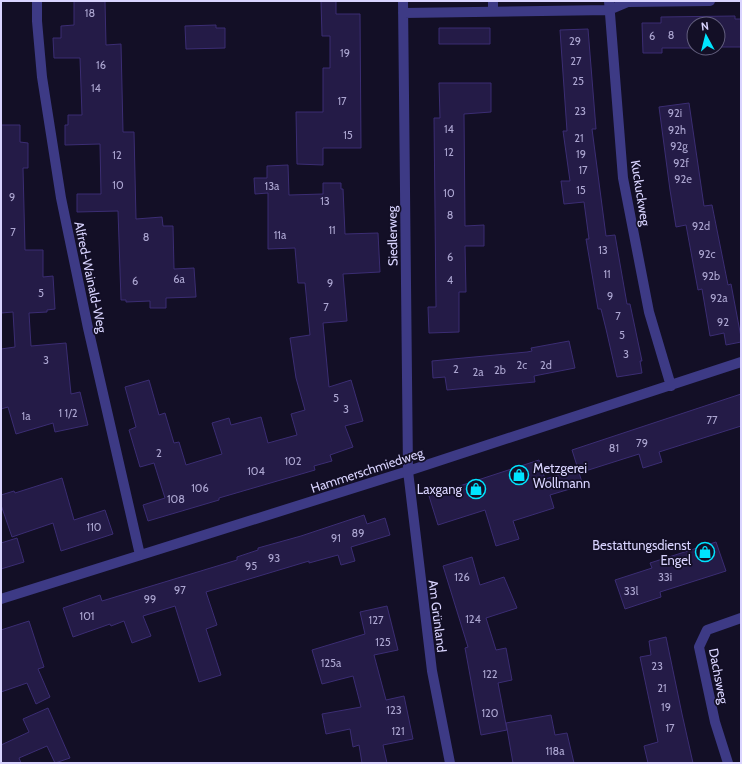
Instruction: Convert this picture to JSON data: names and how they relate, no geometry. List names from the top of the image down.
{
  "streets": {
    "street": [
      "Kuckuckweg",
      "Siedlerweg",
      "Alfred-Wainald-Weg",
      "Hammerschmiedweg",
      "Am Grünland",
      "Dachsweg"
    ]
  },
  "crossings": [
    ["Kuckuckweg", "Hammerschmiedweg"],
    ["Siedlerweg", "Hammerschmiedweg"],
    ["Siedlerweg", "Am Grünland"],
    ["Alfred-Wainald-Weg", "Hammerschmiedweg"],
    ["Hammerschmiedweg", "Am Grünland"]
  ],
  "places": {
    "shop": ["Metzgerei Wollmann", "Laxgang", "Bestattungsdienst Engel"]
  },
  "house_numbers": [
    "18",
    "8",
    "6",
    "29",
    "19",
    "27",
    "16",
    "25",
    "14",
    "17",
    "23",
    "92i",
    "14",
    "92h",
    "15",
    "21",
    "92g",
    "12",
    "19",
    "12",
    "92f",
    "17",
    "92e",
    "10",
    "13a",
    "15",
    "10",
    "9",
    "13",
    "8",
    "92d",
    "11",
    "7",
    "11a",
    "8",
    "13",
    "92c",
    "6",
    "11",
    "92b",
    "6a",
    "4",
    "6",
    "9",
    "5",
    "9",
    "92a",
    "7",
    "7",
    "92",
    "5",
    "3",
    "3",
    "2c",
    "2d",
    "2",
    "2b",
    "2a",
    "5",
    "3",
    "1 1/2",
    "1a",
    "77",
    "79",
    "81",
    "2",
    "102",
    "104",
    "106",
    "108",
    "110",
    "89",
    "91",
    "93",
    "95",
    "126",
    "33i",
    "97",
    "33l",
    "99",
    "101",
    "124",
    "127",
    "125",
    "125a",
    "23",
    "122",
    "21",
    "19",
    "123",
    "120",
    "17",
    "121",
    "118a"
  ],
  "north": "top"
}
